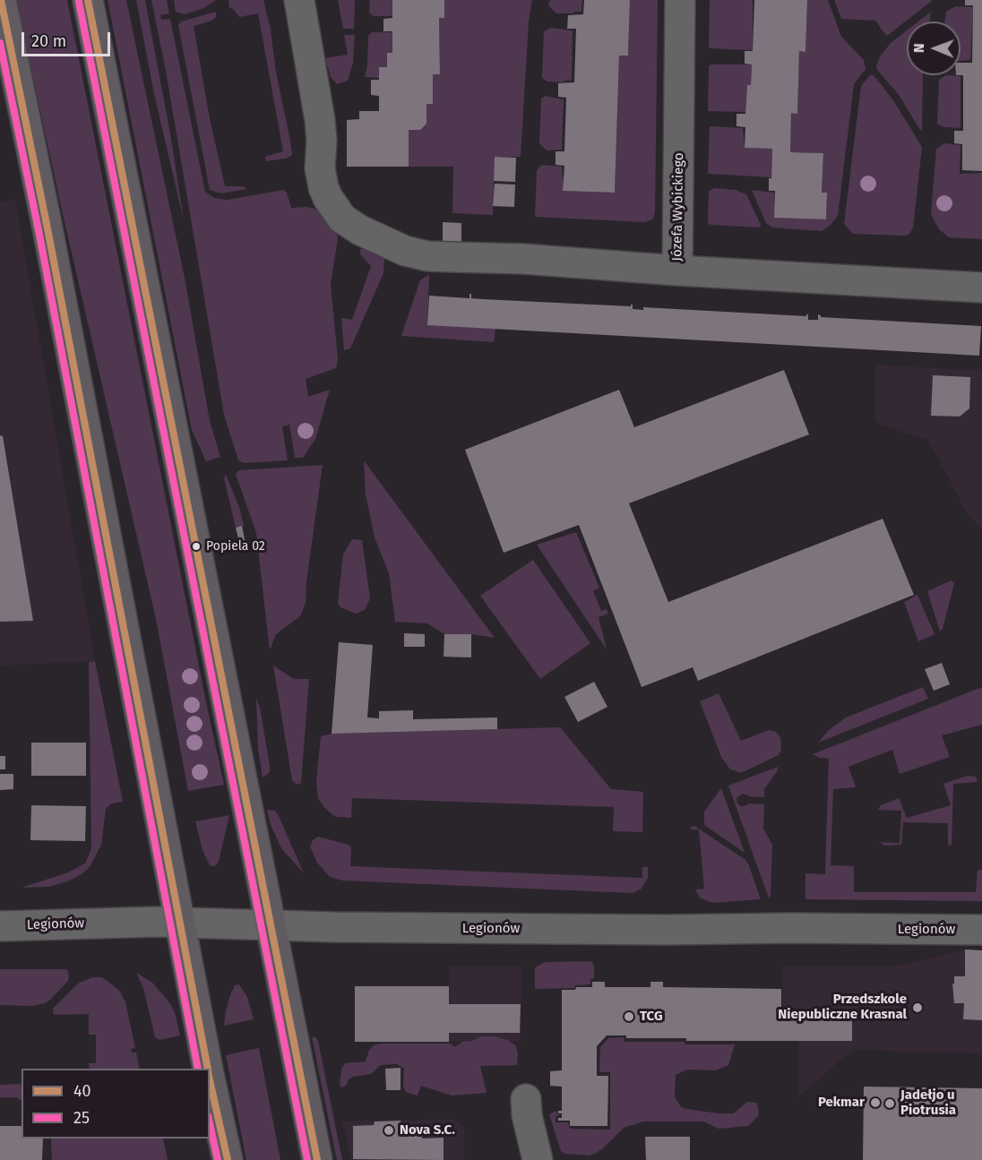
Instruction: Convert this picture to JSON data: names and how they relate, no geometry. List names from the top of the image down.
{
  "streets": {
    "street": ["Józefa Wybickiego", "Legionów"]
  },
  "places": [
    "Popiela 02",
    "Przedszkole Niepubliczne Krasnal",
    "TCG",
    "Pekmar",
    "Jadełjo u Piotrusia",
    "Nova S.C."
  ],
  "lines": ["transit line 40", "transit line 25"],
  "legend": ["40", "25"],
  "scale_bar": "20 m",
  "north": "left"
}
